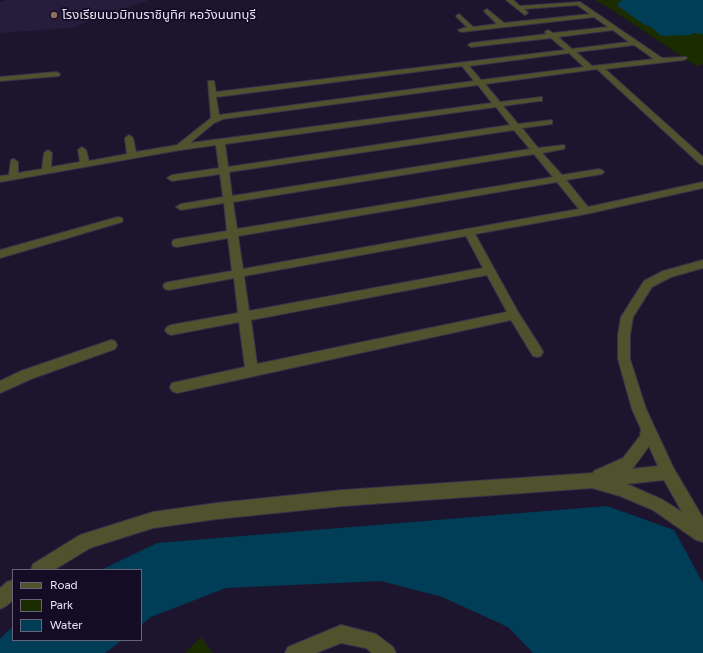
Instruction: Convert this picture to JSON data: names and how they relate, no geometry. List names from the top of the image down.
{
  "places": ["โรงเรียนนวมิทนราชินูทิศ หอวังนนทบุรี"],
  "legend": ["Road", "Park", "Water"]
}
